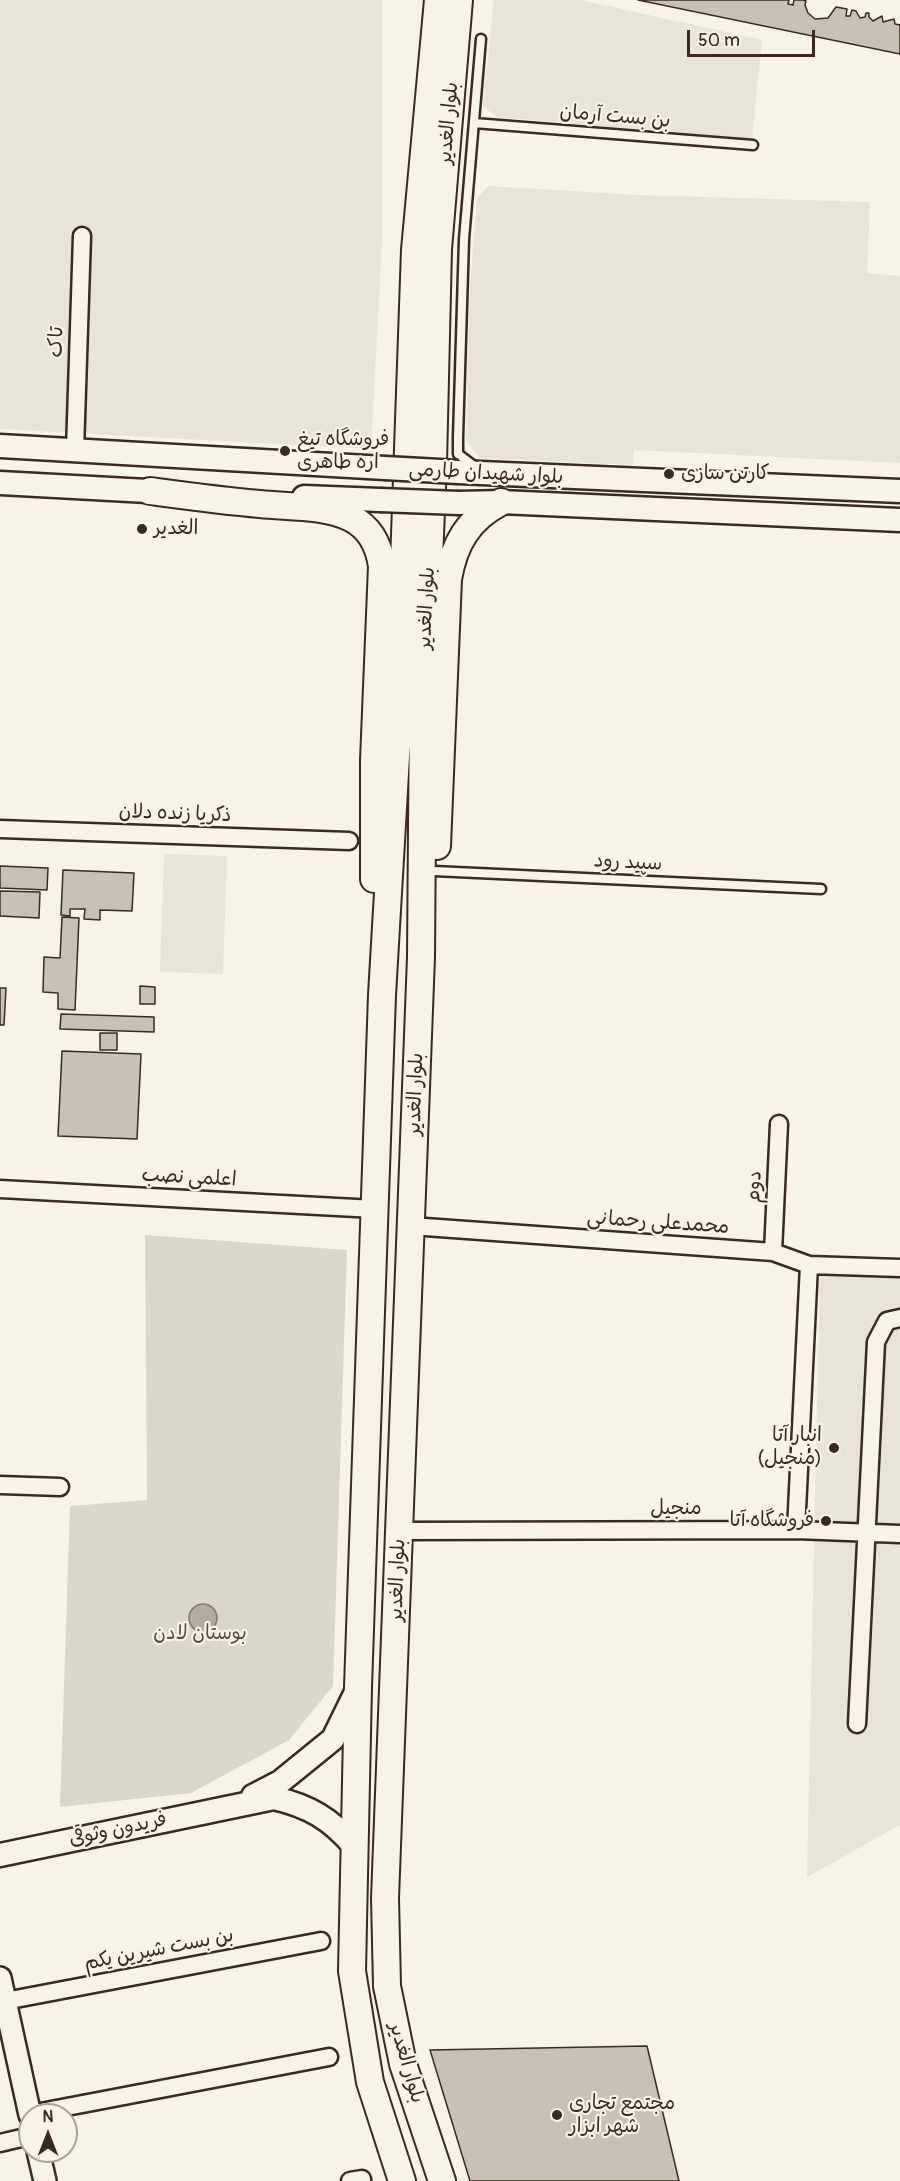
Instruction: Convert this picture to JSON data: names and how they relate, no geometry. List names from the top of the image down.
{
  "streets": {
    "main road": ["بلوار الغدیر", "بلوار شهیدان طارمی", "فریدون وثوقی"],
    "street": [
      "تاک",
      "ذکریا زنده دلان",
      "اعلمی نصب",
      "دوم",
      "محمدعلی رحمانی",
      "منجیل",
      "بن بست شیرین یکم"
    ],
    "lane": ["بن بست آرمان", "سپید رود"]
  },
  "crossings": [
    ["بلوار الغدیر", "اعلمی نصب"],
    ["بلوار الغدیر", "محمدعلی رحمانی"],
    ["بلوار الغدیر", "منجیل"],
    ["تاک", "بلوار شهیدان طارمی"],
    ["دوم", "محمدعلی رحمانی"]
  ],
  "parks": ["بوستان لادن"],
  "places": [
    "فروشگاه تیغ اره طاهری",
    "کارتن سازی",
    "الغدیر",
    "انبار آتا (منجیل)",
    "فروشگاه آتا",
    "مجتمع تجاری شهر ابزار"
  ],
  "scale_bar": "50 m",
  "north": "top"
}
